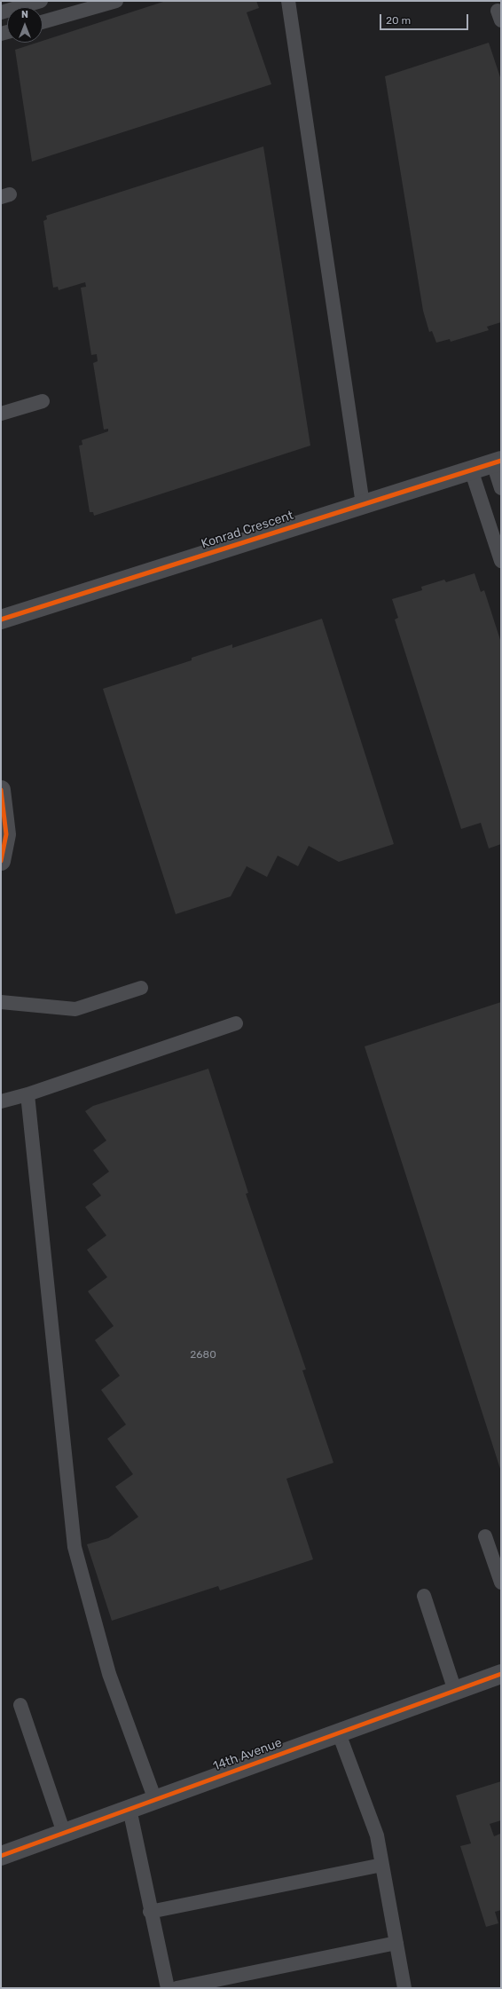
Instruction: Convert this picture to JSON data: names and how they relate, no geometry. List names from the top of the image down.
{
  "streets": {
    "street": ["Konrad Crescent", "14th Avenue"]
  },
  "house_numbers": ["2680"],
  "scale_bar": "20 m",
  "north": "top"
}
